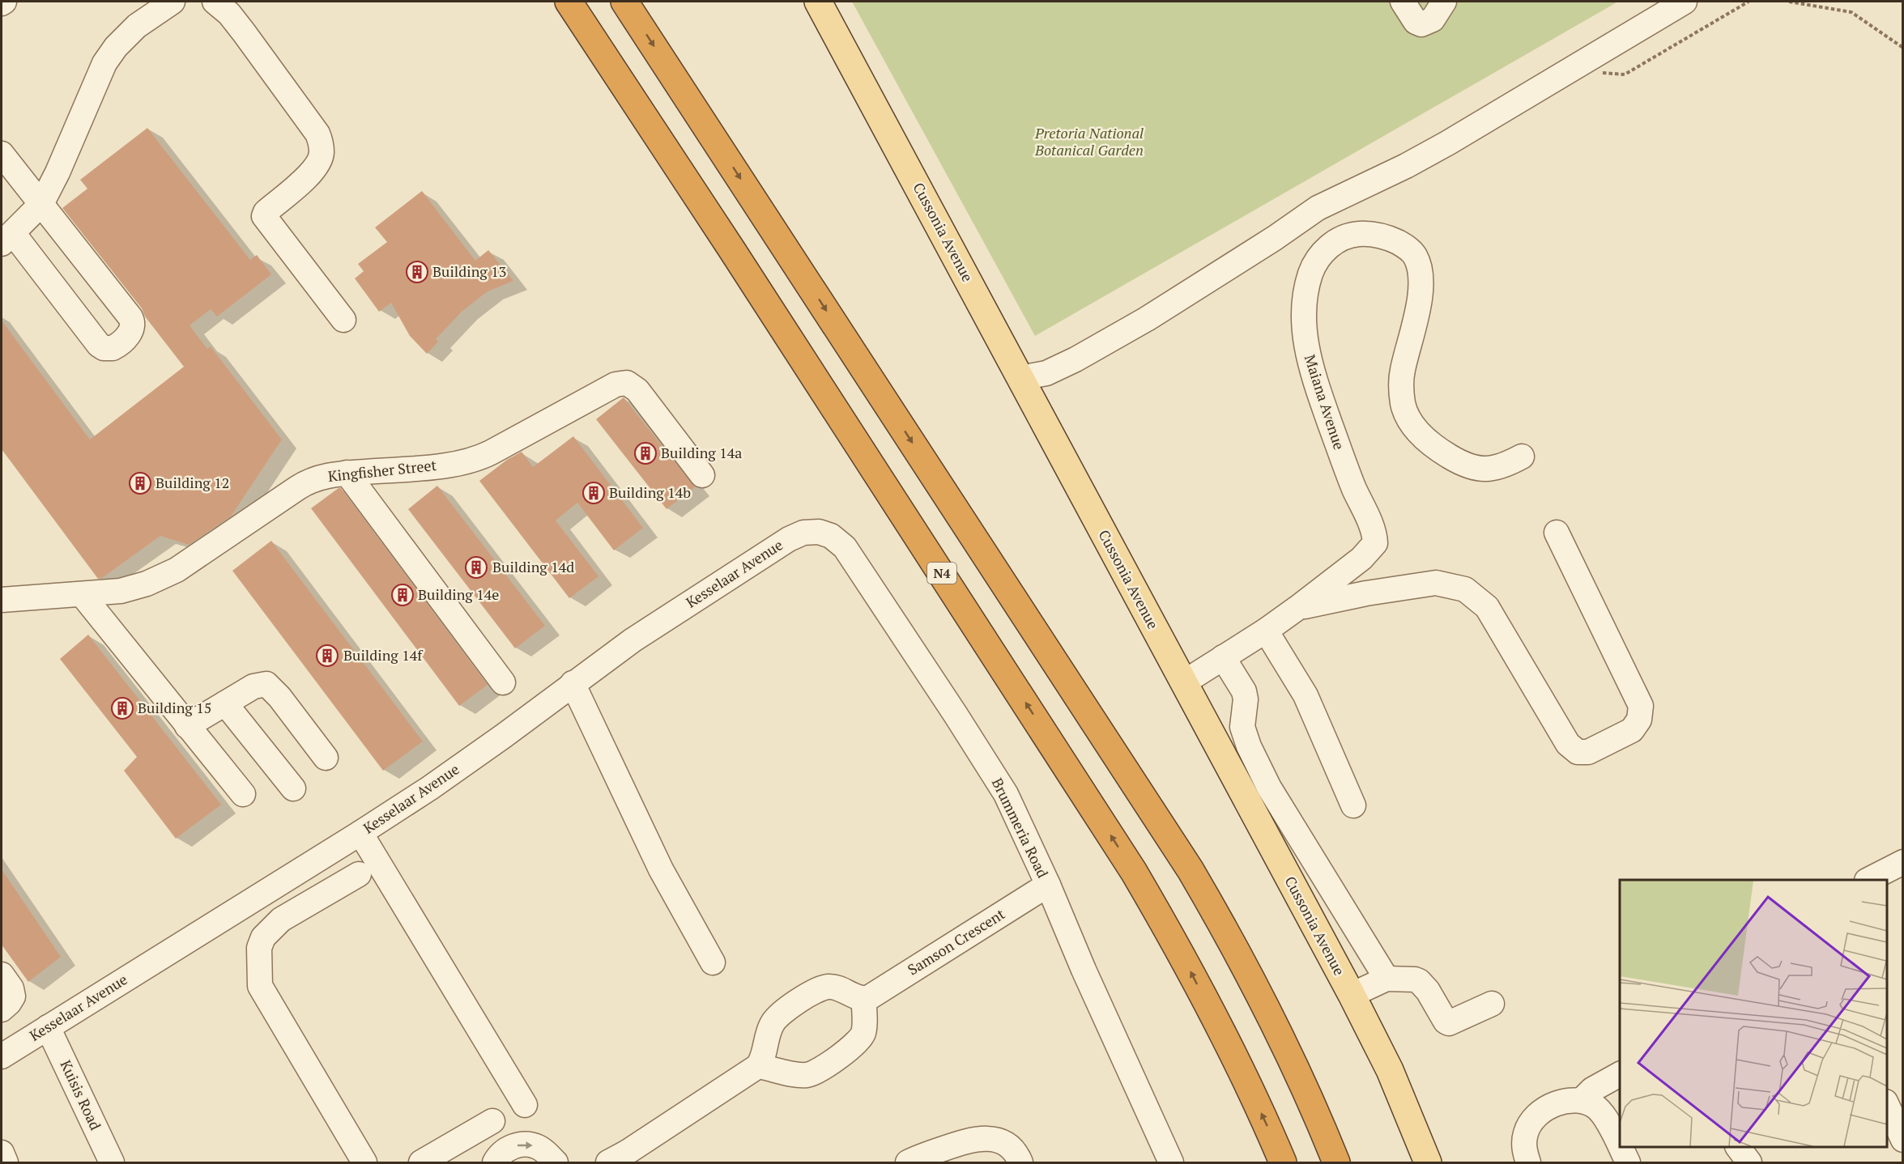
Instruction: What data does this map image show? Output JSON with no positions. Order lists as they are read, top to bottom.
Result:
{
  "streets": {
    "highway": ["N4"],
    "main road": ["Cussonia Avenue"],
    "street": [
      "Maiana Avenue",
      "Kingfisher Street",
      "Kesselaar Avenue",
      "Brummeria Road",
      "Samson Crescent",
      "Kuisis Road"
    ]
  },
  "crossings": [
    ["Cussonia Avenue", "Maiana Avenue"],
    ["Kesselaar Avenue", "Brummeria Road"],
    ["Kesselaar Avenue", "Kuisis Road"],
    ["Brummeria Road", "Samson Crescent"]
  ],
  "parks": ["Pretoria National Botanical Garden"],
  "places": {
    "building": [
      "Building 13",
      "Building 14a",
      "Building 12",
      "Building 14b",
      "Building 14d",
      "Building 14e",
      "Building 14f",
      "Building 15"
    ]
  }
}
